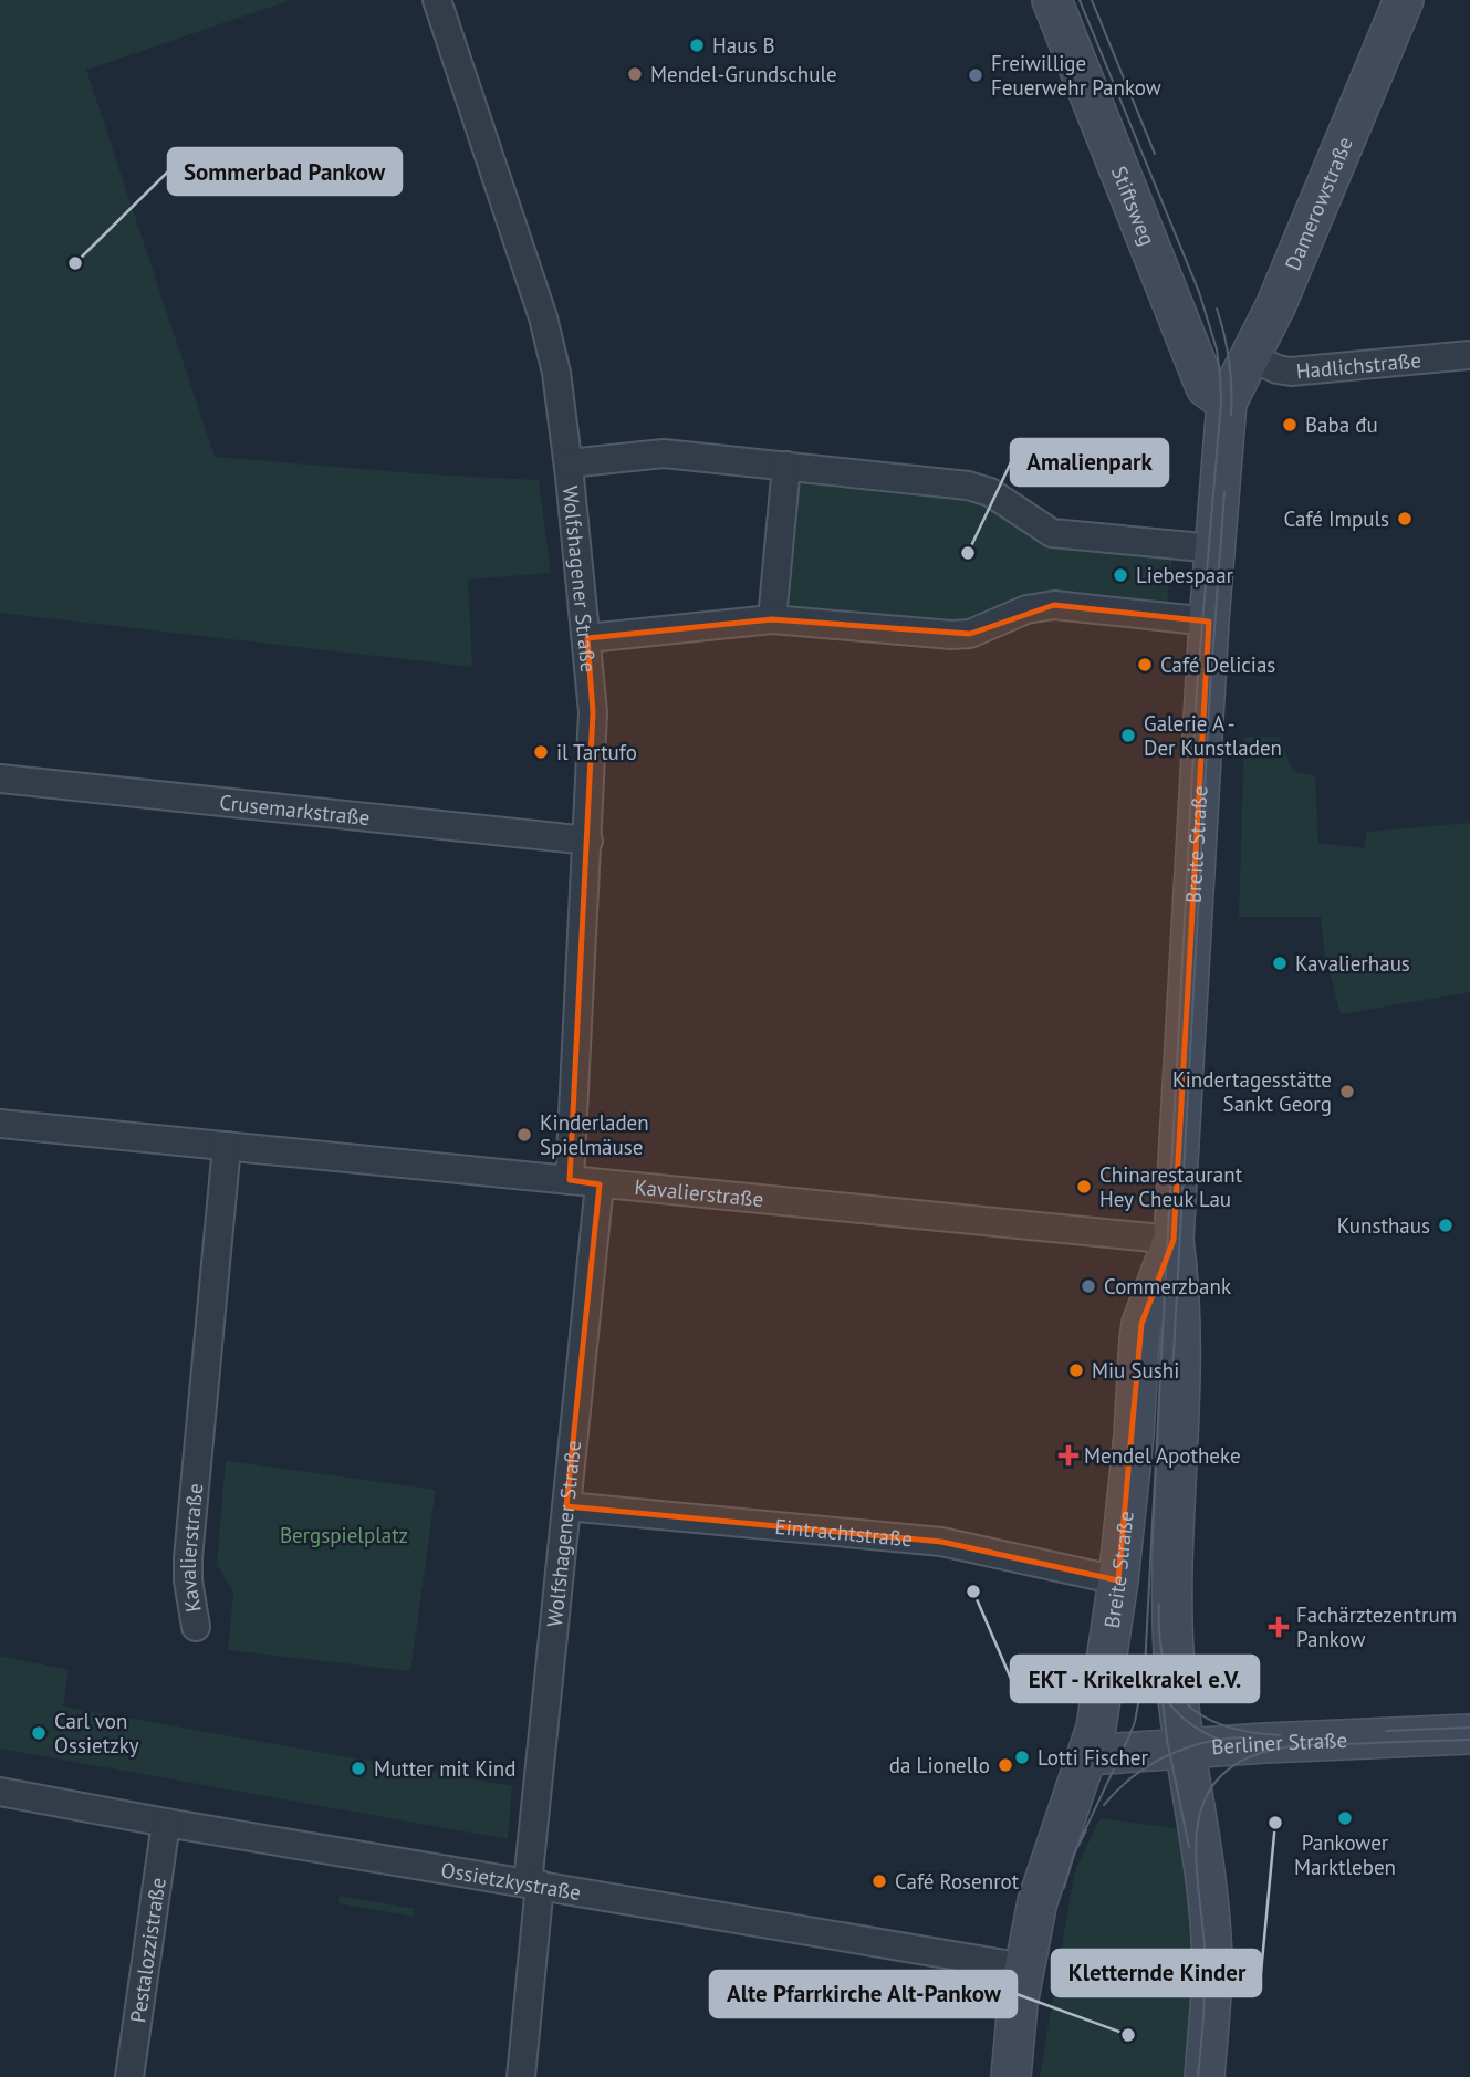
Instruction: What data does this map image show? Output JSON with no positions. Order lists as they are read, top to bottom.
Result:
{
  "streets": {
    "main road": [
      "Damerowstraße",
      "Stiftsweg",
      "Breite Straße",
      "Berliner Straße"
    ],
    "street": [
      "Hadlichstraße",
      "Wolfshagener Straße",
      "Crusemarkstraße",
      "Kavalierstraße",
      "Eintrachtstraße",
      "Ossietzkystraße",
      "Pestalozzistraße"
    ]
  },
  "crossings": [
    ["Damerowstraße", "Stiftsweg"],
    ["Damerowstraße", "Hadlichstraße"],
    ["Damerowstraße", "Breite Straße"],
    ["Stiftsweg", "Breite Straße"],
    ["Wolfshagener Straße", "Crusemarkstraße"],
    ["Wolfshagener Straße", "Kavalierstraße"],
    ["Wolfshagener Straße", "Eintrachtstraße"],
    ["Wolfshagener Straße", "Ossietzkystraße"],
    ["Breite Straße", "Kavalierstraße"],
    ["Breite Straße", "Eintrachtstraße"],
    ["Breite Straße", "Berliner Straße"],
    ["Breite Straße", "Ossietzkystraße"],
    ["Ossietzkystraße", "Pestalozzistraße"]
  ],
  "parks": ["Bergspielplatz"],
  "places": {
    "other": [
      "Haus B",
      "Mendel-Grundschule",
      "Freiwillige Feuerwehr Pankow",
      "Sommerbad Pankow",
      "Baba đu",
      "Café Impuls",
      "Amalienpark",
      "Liebespaar",
      "Café Delicias",
      "Galerie A - Der Kunstladen",
      "il Tartufo",
      "Kavalierhaus",
      "Kindertagesstätte Sankt Georg",
      "Kinderladen Spielmäuse",
      "Chinarestaurant Hey Cheuk Lau",
      "Kunsthaus",
      "Commerzbank",
      "Miu Sushi",
      "EKT - Krikelkrakel e.V.",
      "Carl von Ossietzky",
      "Lotti Fischer",
      "da Lionello",
      "Mutter mit Kind",
      "Pankower Marktleben",
      "Kletternde Kinder",
      "Café Rosenrot",
      "Alte Pfarrkirche Alt-Pankow"
    ],
    "health": ["Mendel Apotheke", "Fachärztezentrum Pankow"]
  }
}
